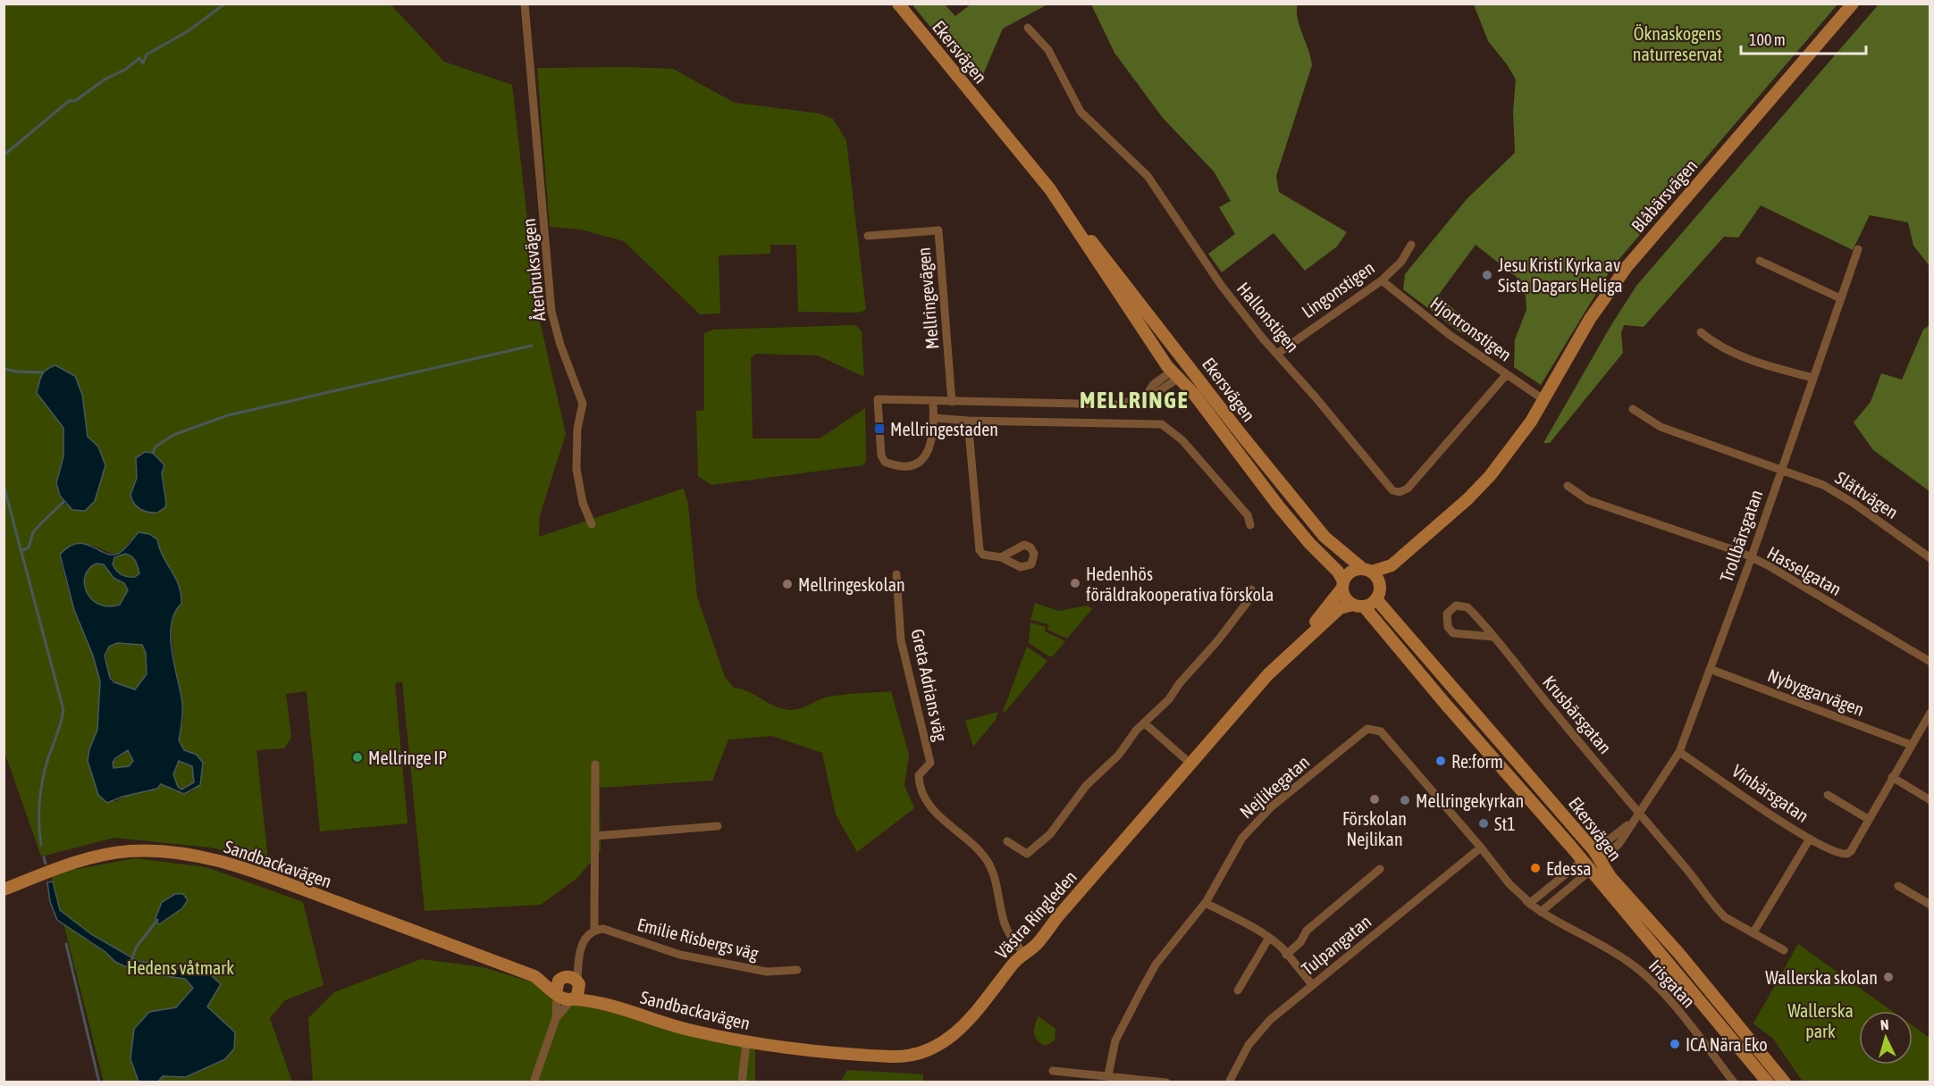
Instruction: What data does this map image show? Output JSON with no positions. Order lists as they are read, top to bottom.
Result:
{
  "streets": {
    "main road": [
      "Ekersvägen",
      "Blåbärsvägen",
      "Sandbackavägen",
      "Västra Ringleden"
    ],
    "street": [
      "Återbruksvägen",
      "Lingonstigen",
      "Mellringevägen",
      "Hallonstigen",
      "Hjortronstigen",
      "Slättvägen",
      "Trollbärsgatan",
      "Hasselgatan",
      "Greta Adrians väg",
      "Nybyggarvägen",
      "Krusbärsgatan",
      "Nejlikegatan",
      "Vinbärsgatan",
      "Emilie Risbergs väg",
      "Tulpangatan",
      "Irisgatan"
    ]
  },
  "crossings": [
    ["Ekersvägen", "Blåbärsvägen"],
    ["Ekersvägen", "Trollbärsgatan"],
    ["Ekersvägen", "Västra Ringleden"],
    ["Blåbärsvägen", "Hjortronstigen"],
    ["Blåbärsvägen", "Västra Ringleden"],
    ["Lingonstigen", "Hallonstigen"],
    ["Lingonstigen", "Hjortronstigen"],
    ["Hallonstigen", "Hjortronstigen"],
    ["Slättvägen", "Trollbärsgatan"],
    ["Trollbärsgatan", "Hasselgatan"],
    ["Trollbärsgatan", "Nybyggarvägen"],
    ["Trollbärsgatan", "Krusbärsgatan"],
    ["Trollbärsgatan", "Vinbärsgatan"],
    ["Greta Adrians väg", "Västra Ringleden"],
    ["Nejlikegatan", "Tulpangatan"],
    ["Nejlikegatan", "Irisgatan"],
    ["Sandbackavägen", "Västra Ringleden"]
  ],
  "districts": ["MELLRINGE"],
  "parks": ["Öknaskogens naturreservat", "Hedens våtmark", "Wallerska park"],
  "places": {
    "other": [
      "Jesu Kristi Kyrka av Sista Dagars Heliga",
      "Hedenhös föräldrakooperativa förskola",
      "Mellringeskolan",
      "Mellringe IP",
      "Re:form",
      "Förskolan Nejlikan",
      "Mellringekyrkan",
      "St1",
      "Edessa",
      "Wallerska skolan",
      "ICA Nära Eko"
    ],
    "transit": ["Mellringestaden"]
  },
  "scale_bar": "100 m",
  "north": "top"
}
